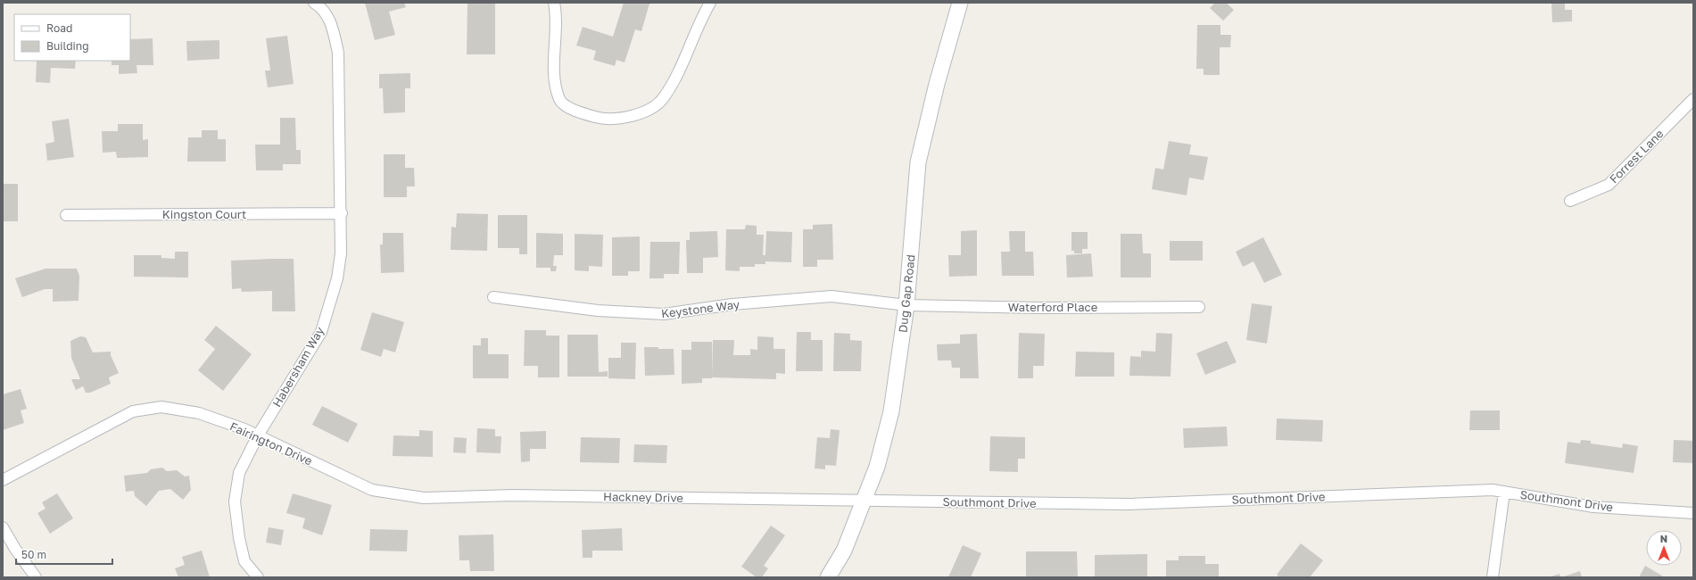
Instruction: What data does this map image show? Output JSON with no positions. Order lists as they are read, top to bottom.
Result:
{
  "streets": {
    "street": [
      "Forrest Lane",
      "Kingston Court",
      "Dug Gap Road",
      "Waterford Place",
      "Keystone Way",
      "Habersham Way",
      "Fairington Drive",
      "Hackney Drive",
      "Southmont Drive"
    ]
  },
  "crossings": [
    ["Kingston Court", "Habersham Way"],
    ["Dug Gap Road", "Waterford Place"],
    ["Dug Gap Road", "Keystone Way"],
    ["Dug Gap Road", "Hackney Drive"],
    ["Dug Gap Road", "Southmont Drive"],
    ["Waterford Place", "Keystone Way"],
    ["Habersham Way", "Fairington Drive"],
    ["Fairington Drive", "Hackney Drive"],
    ["Hackney Drive", "Southmont Drive"]
  ],
  "legend": ["Road", "Building"],
  "scale_bar": "50 m",
  "north": "top"
}
